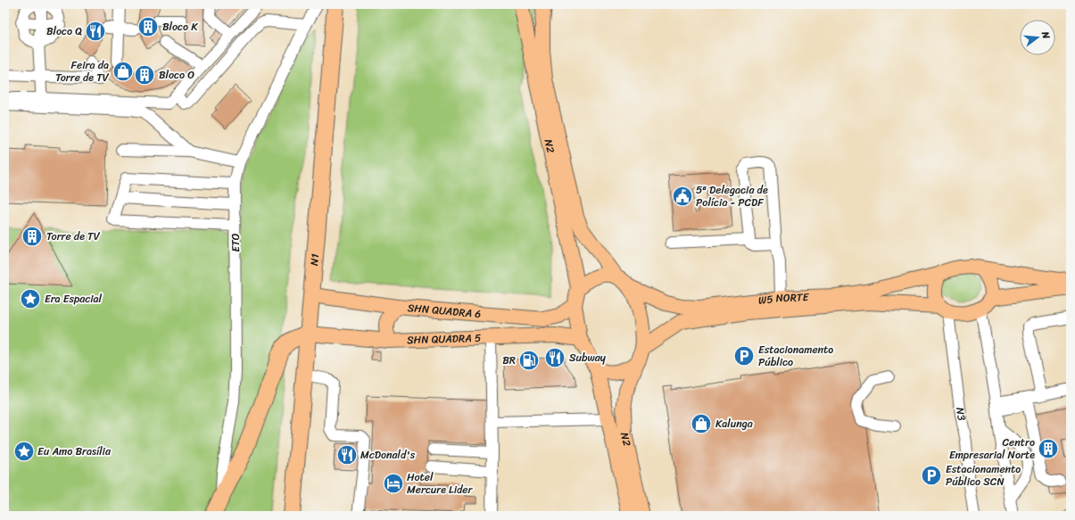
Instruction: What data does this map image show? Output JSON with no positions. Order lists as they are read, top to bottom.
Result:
{
  "streets": {
    "highway": ["N1"],
    "main road": [
      "N2",
      "W5 NORTE",
      "SHN QUADRA 6",
      "SHN QUADRA 5"
    ],
    "street": ["ETO", "N3"]
  },
  "crossings": [
    ["N2", "W5 NORTE"],
    ["N2", "SHN QUADRA 6"],
    ["N2", "SHN QUADRA 5"],
    ["N1", "SHN QUADRA 6"],
    ["N1", "SHN QUADRA 5"],
    ["W5 NORTE", "SHN QUADRA 6"],
    ["W5 NORTE", "SHN QUADRA 5"],
    ["W5 NORTE", "N3"],
    ["SHN QUADRA 6", "SHN QUADRA 5"]
  ],
  "places": {
    "building": [
      "Bloco K",
      "Bloco O",
      "Torre de TV",
      "Centro Empresarial Norte"
    ],
    "restaurant": ["Bloco Q", "Subway", "McDonald's"],
    "shop": ["Feira da Torre de TV", "Kalunga"],
    "public building": ["5ª Delegacia de Polícia - PCDF"],
    "place": ["Era Espacial", "Eu Amo Brasília"],
    "parking": ["Estacionamento Público", "Estacionamento Público SCN"],
    "fuel station": ["BR"],
    "hotel": ["Hotel Mercure Lider"]
  },
  "north": "right"
}
